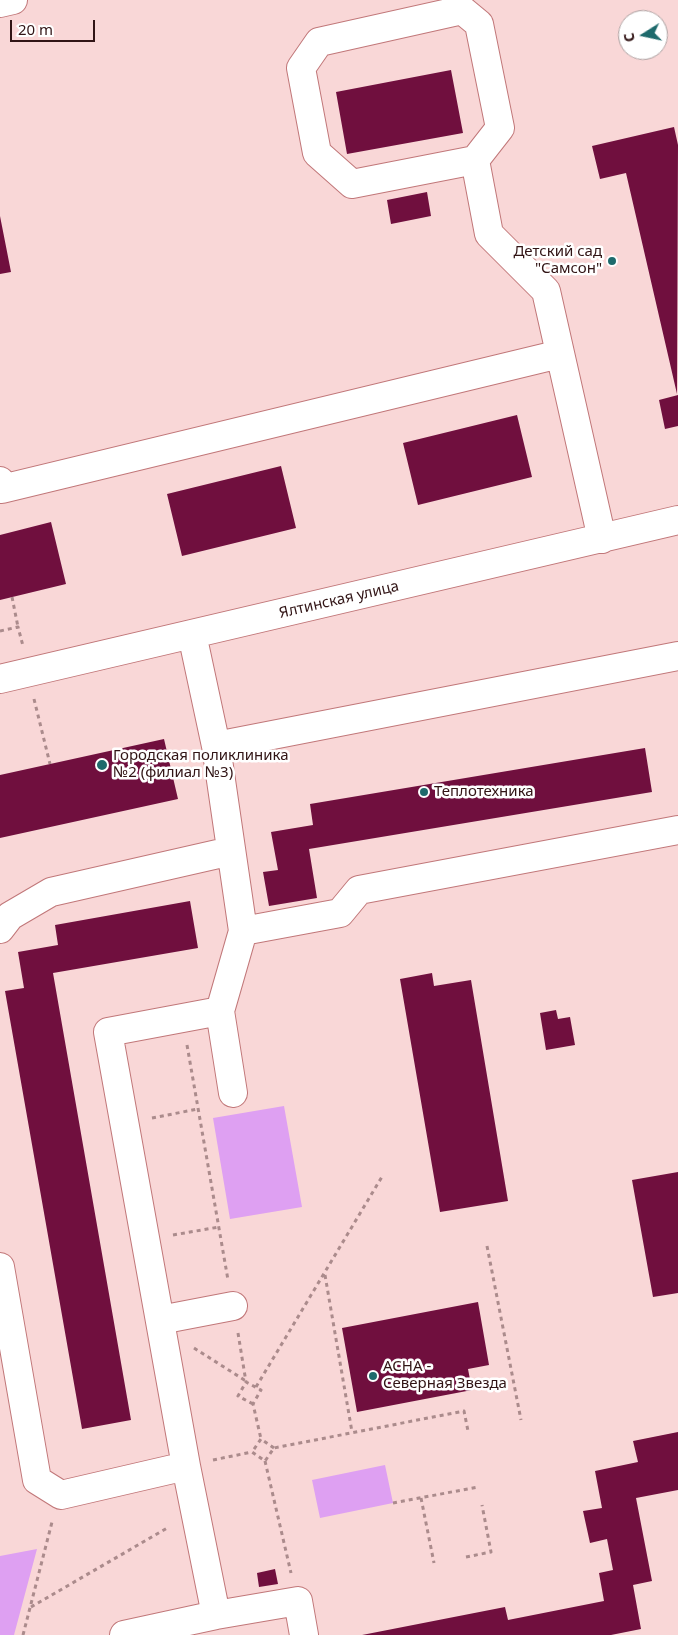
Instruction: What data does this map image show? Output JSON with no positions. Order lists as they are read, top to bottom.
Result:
{
  "streets": {
    "street": ["Ялтинская улица"]
  },
  "places": [
    "Детский сад \"Самсон\"",
    "Городская поликлиника №2 (филиал №3)",
    "Теплотехника",
    "АСНА - Северная Звезда"
  ],
  "scale_bar": "20 m",
  "north": "left"
}
